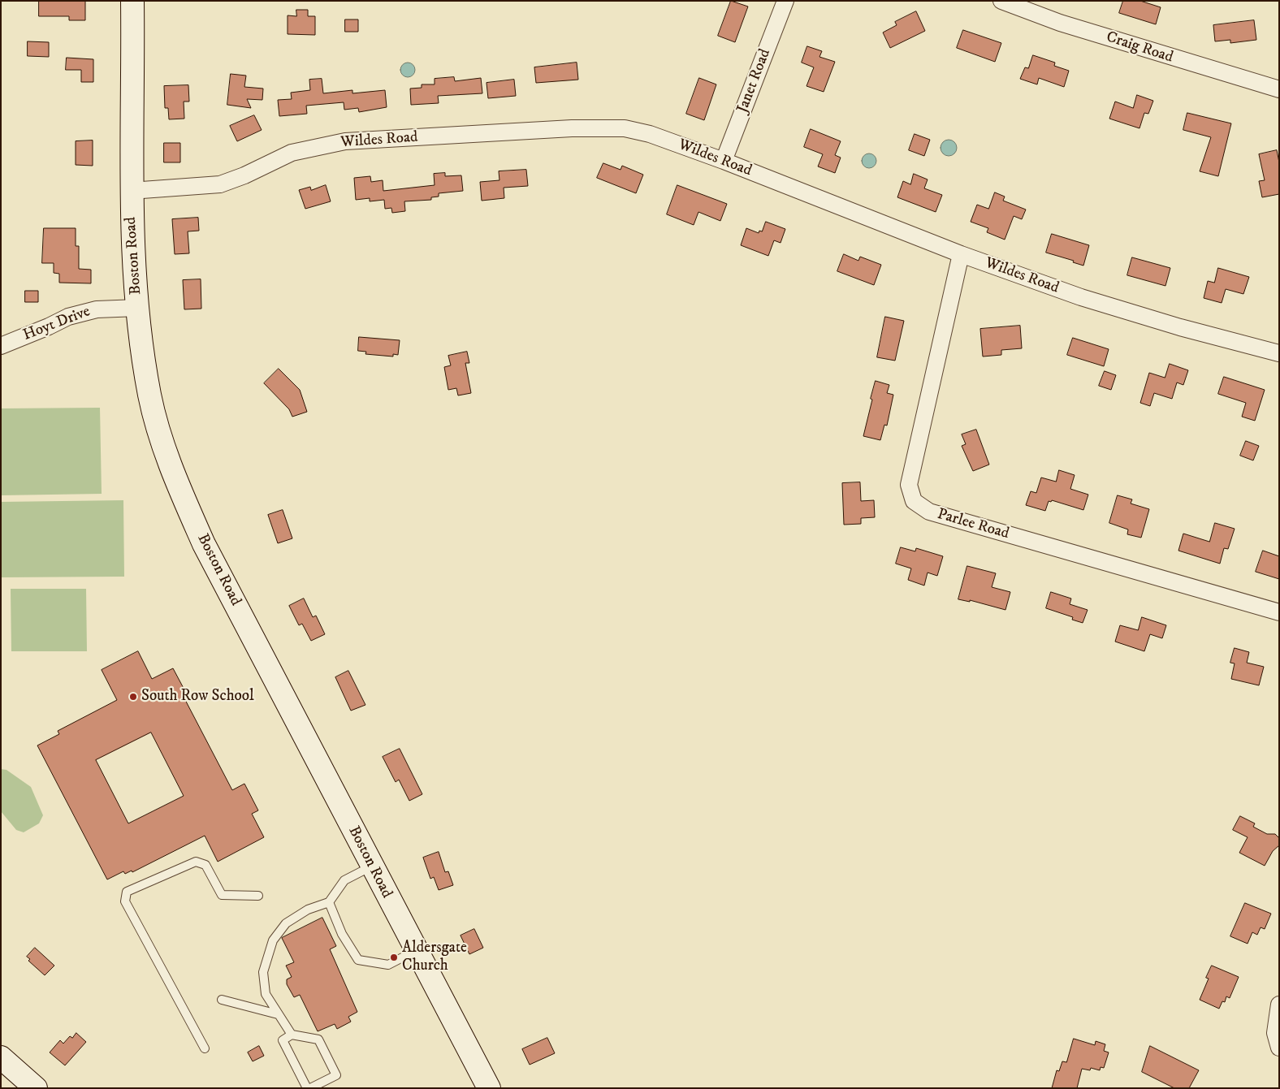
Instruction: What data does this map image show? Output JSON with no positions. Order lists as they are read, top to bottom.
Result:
{
  "streets": {
    "main road": ["Boston Road"],
    "street": [
      "Craig Road",
      "Janet Road",
      "Wildes Road",
      "Hoyt Drive",
      "Parlee Road"
    ]
  },
  "crossings": [
    ["Janet Road", "Wildes Road"],
    ["Wildes Road", "Boston Road"],
    ["Wildes Road", "Parlee Road"],
    ["Boston Road", "Hoyt Drive"]
  ],
  "places": ["South Row School", "Aldersgate Church"]
}
